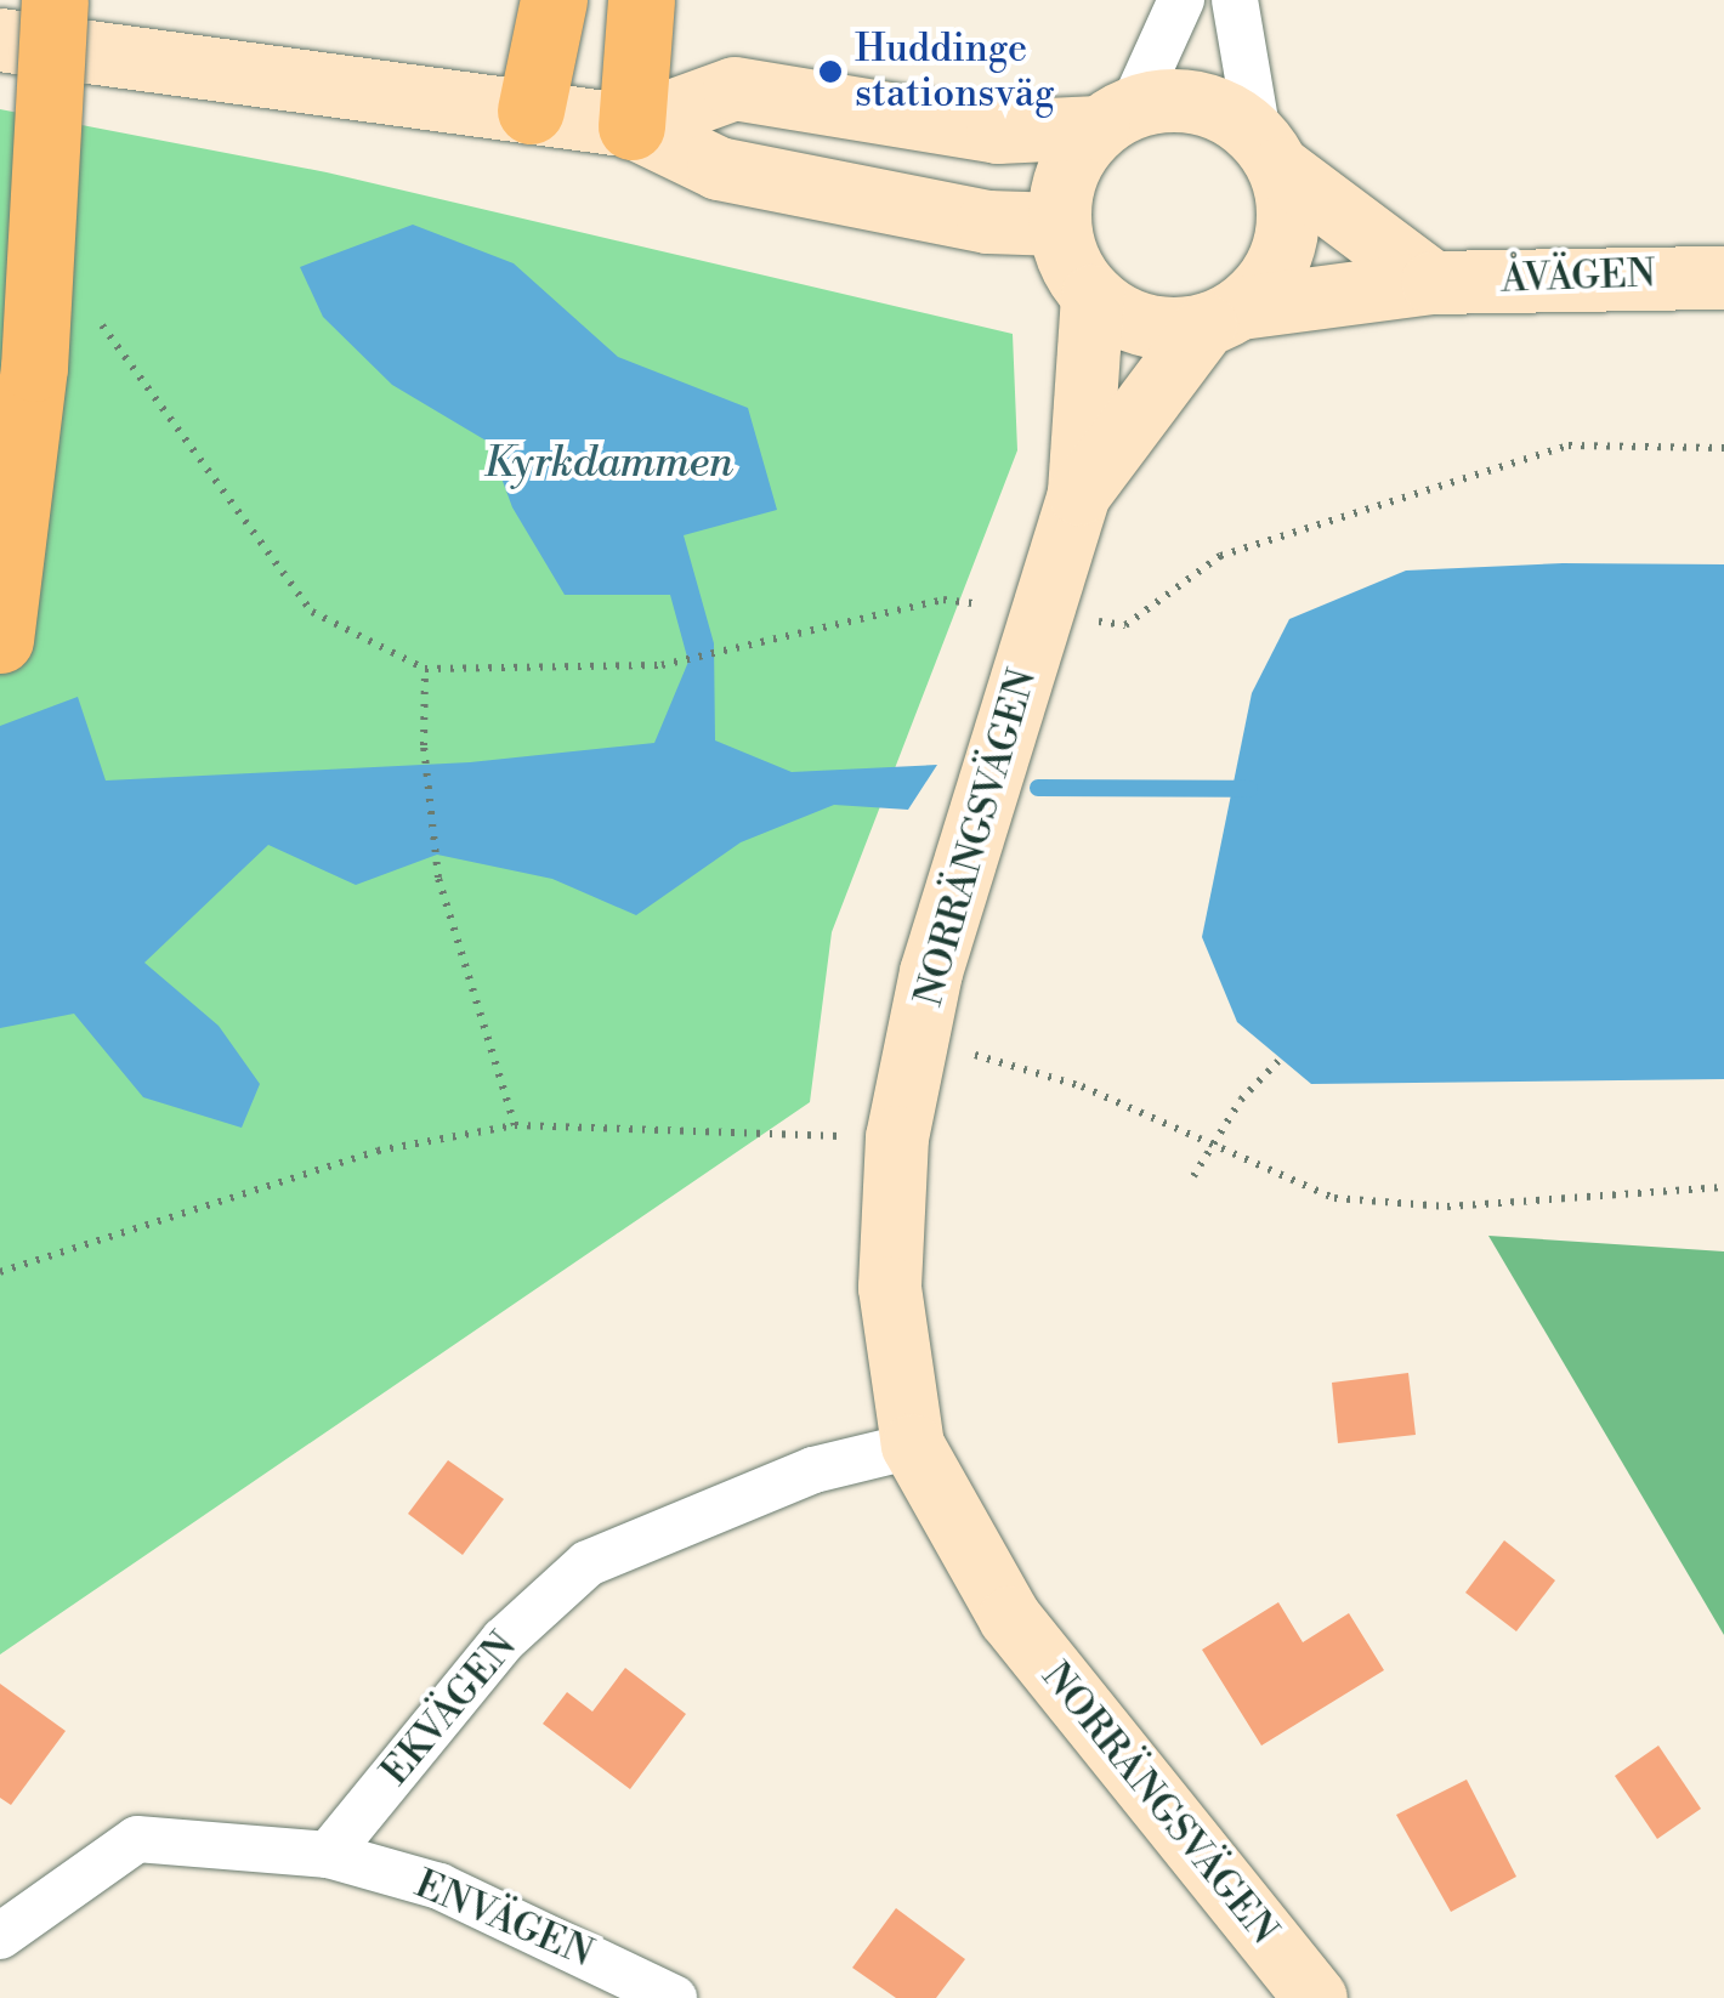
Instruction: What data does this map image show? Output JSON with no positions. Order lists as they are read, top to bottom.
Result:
{
  "streets": {
    "street": [
      "ÅVÄGEN",
      "NORRÄNGSVÄGEN",
      "EKVÄGEN",
      "ENVÄGEN"
    ]
  },
  "crossings": [
    ["ÅVÄGEN", "NORRÄNGSVÄGEN"],
    ["NORRÄNGSVÄGEN", "EKVÄGEN"],
    ["EKVÄGEN", "ENVÄGEN"]
  ],
  "water": ["Kyrkdammen"],
  "places": ["Huddinge stationsväg"]
}
